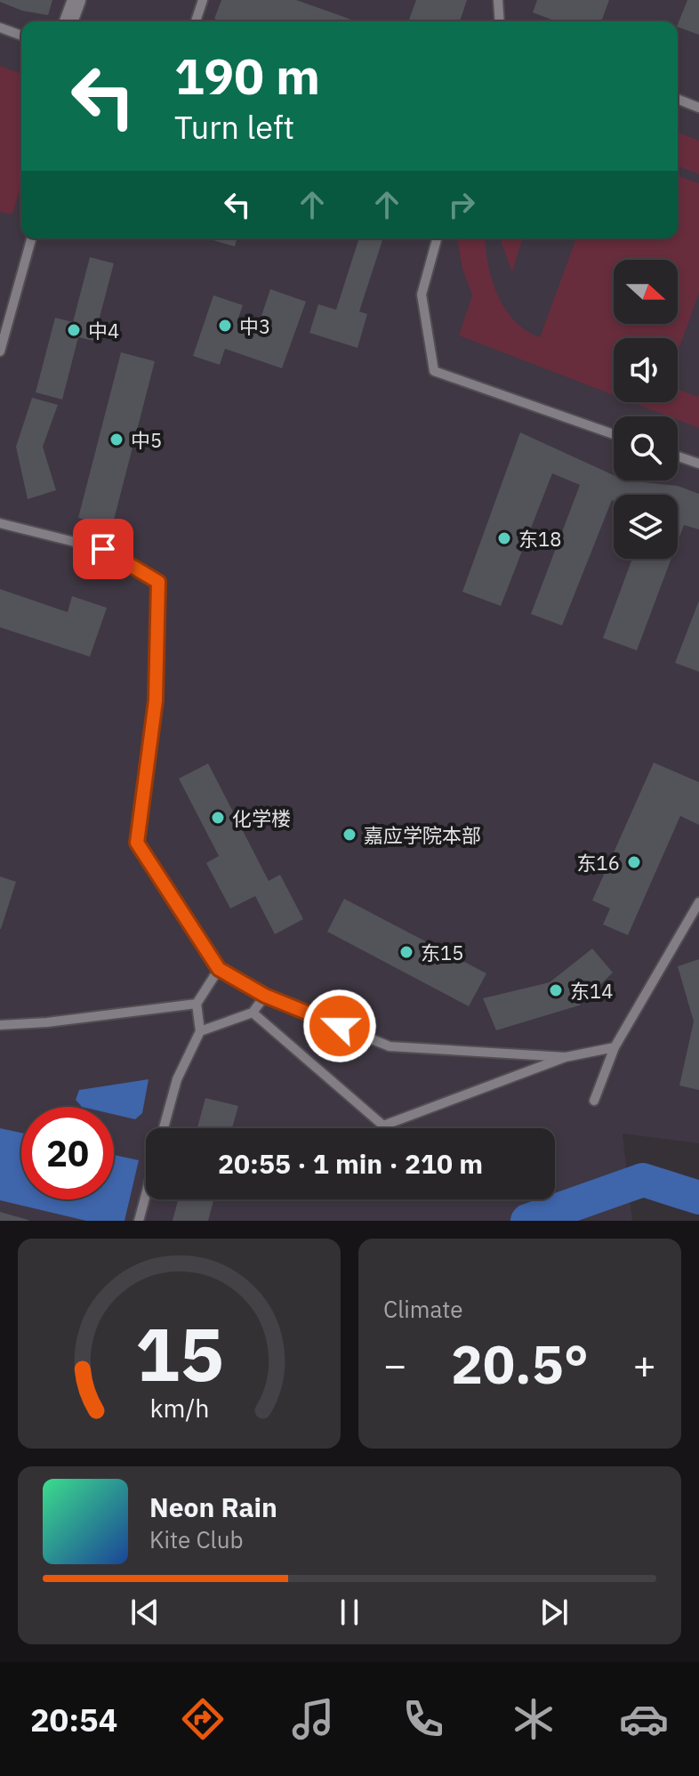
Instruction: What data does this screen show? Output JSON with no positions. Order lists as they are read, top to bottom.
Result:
{
  "places": [
    "中3",
    "中4",
    "中5",
    "东18",
    "化学楼",
    "嘉应学院本部",
    "东16",
    "东15",
    "东14"
  ],
  "north": "right",
  "page": {
    "turn": ["190 m", "Turn left"],
    "limit": "20",
    "trip": "20:55 · 1 min · 210 m",
    "tile": "Climate",
    "heat": ["−", "20.5°", "+"],
    "song": ["Neon Rain", "Kite Club"],
    "tabs": "20:54",
    "gauge": ["15", "km/h"]
  }
}
